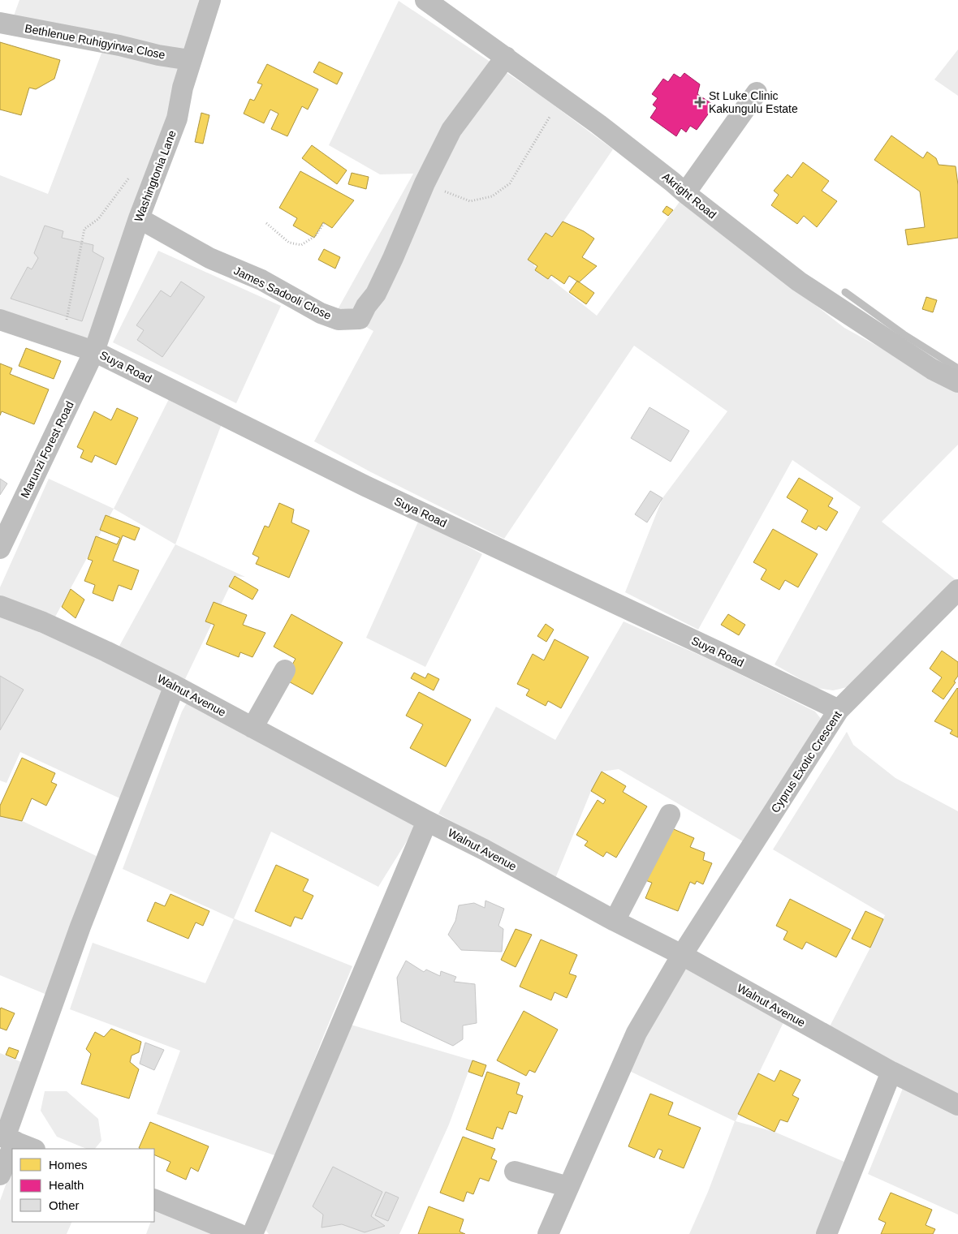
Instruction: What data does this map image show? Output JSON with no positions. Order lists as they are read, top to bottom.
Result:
{
  "streets": {
    "street": [
      "Bethlenue Ruhigyirwa Close",
      "Washingtonia Lane",
      "Akright Road",
      "James Sadooli Close",
      "Suya Road",
      "Marunzi Forest Road",
      "Walnut Avenue",
      "Cyprus Exotic Crescent"
    ]
  },
  "crossings": [
    ["Bethlenue Ruhigyirwa Close", "Washingtonia Lane"],
    ["Washingtonia Lane", "James Sadooli Close"],
    ["Washingtonia Lane", "Suya Road"],
    ["Washingtonia Lane", "Marunzi Forest Road"],
    ["Suya Road", "Marunzi Forest Road"],
    ["Suya Road", "Cyprus Exotic Crescent"],
    ["Walnut Avenue", "Cyprus Exotic Crescent"]
  ],
  "places": {
    "health": ["St Luke Clinic Kakungulu Estate"]
  },
  "legend": ["Homes", "Health", "Other"]
}
